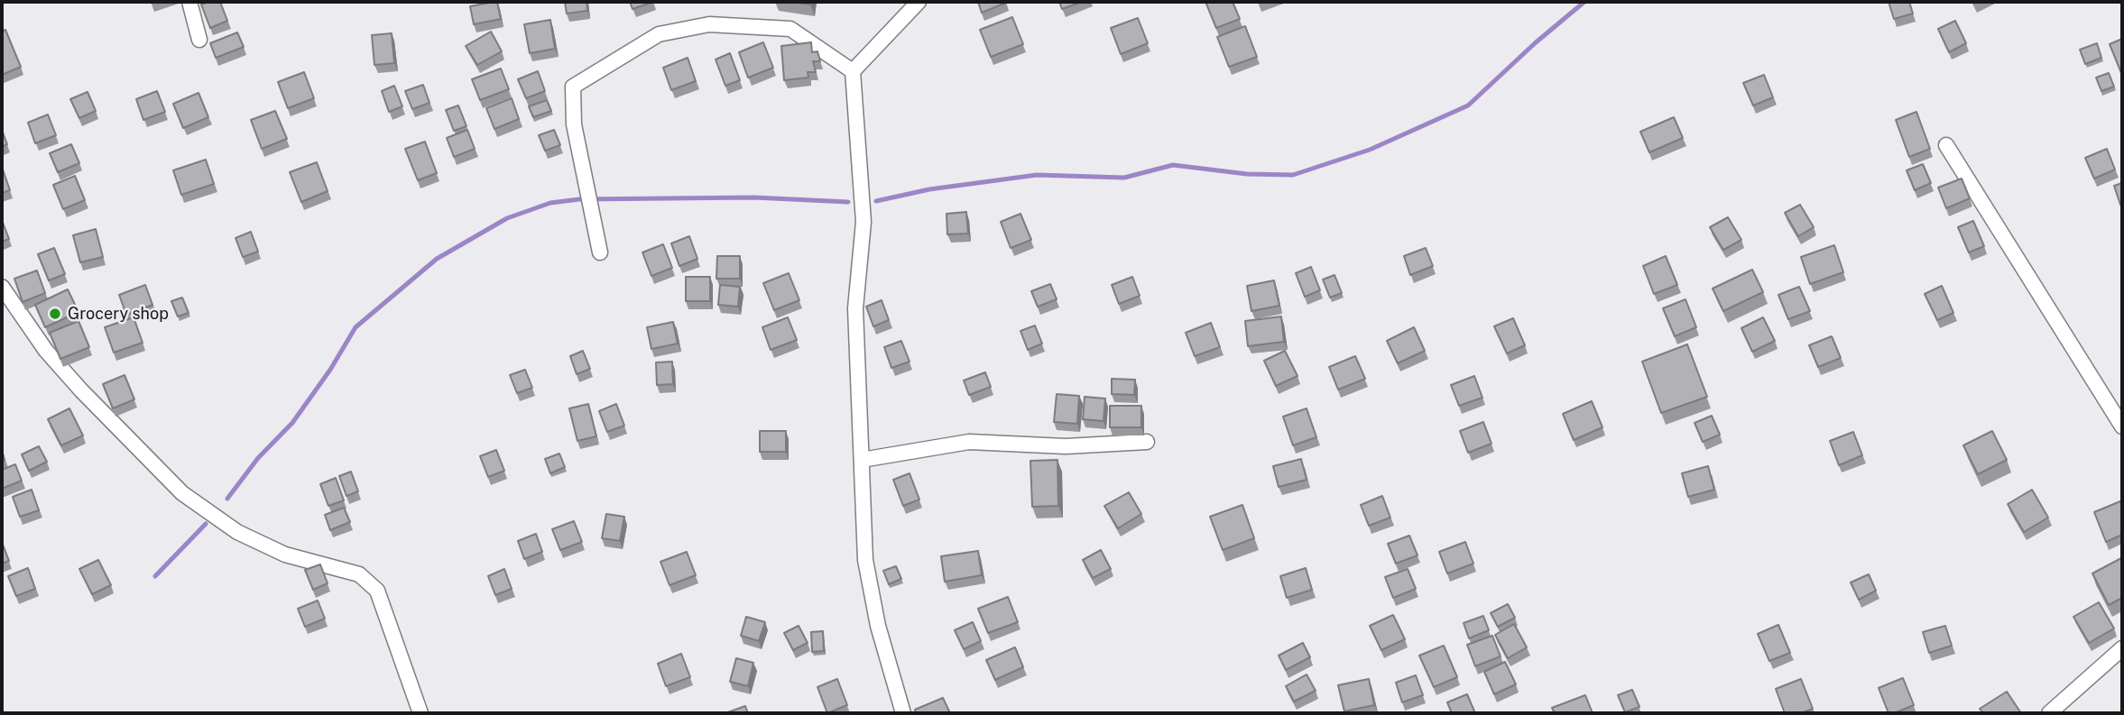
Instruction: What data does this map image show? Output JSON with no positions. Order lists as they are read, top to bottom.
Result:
{
  "places": ["Grocery shop"]
}
